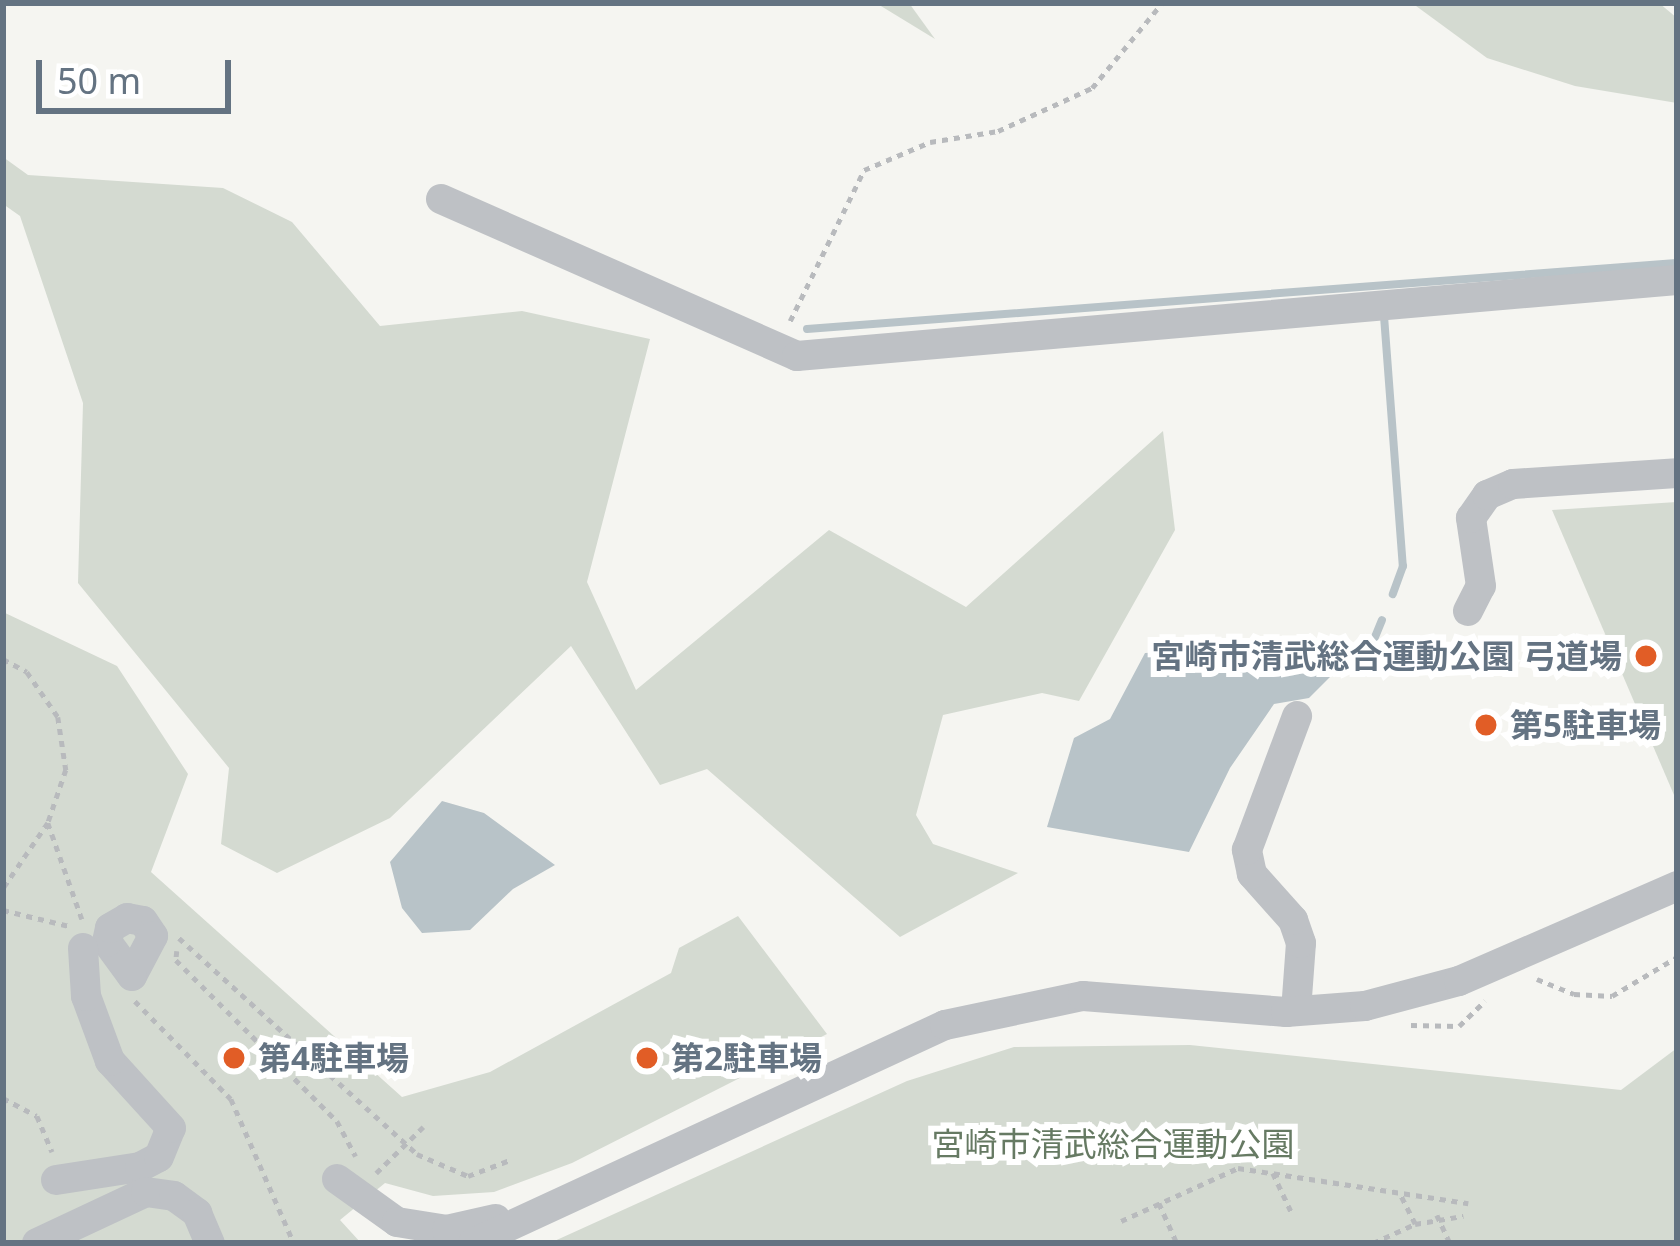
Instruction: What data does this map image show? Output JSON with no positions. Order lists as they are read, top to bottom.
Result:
{
  "parks": ["宮崎市清武総合運動公園"],
  "places": [
    "宮崎市清武総合運動公園 弓道場",
    "第5駐車場",
    "第4駐車場",
    "第2駐車場"
  ],
  "scale_bar": "50 m"
}
